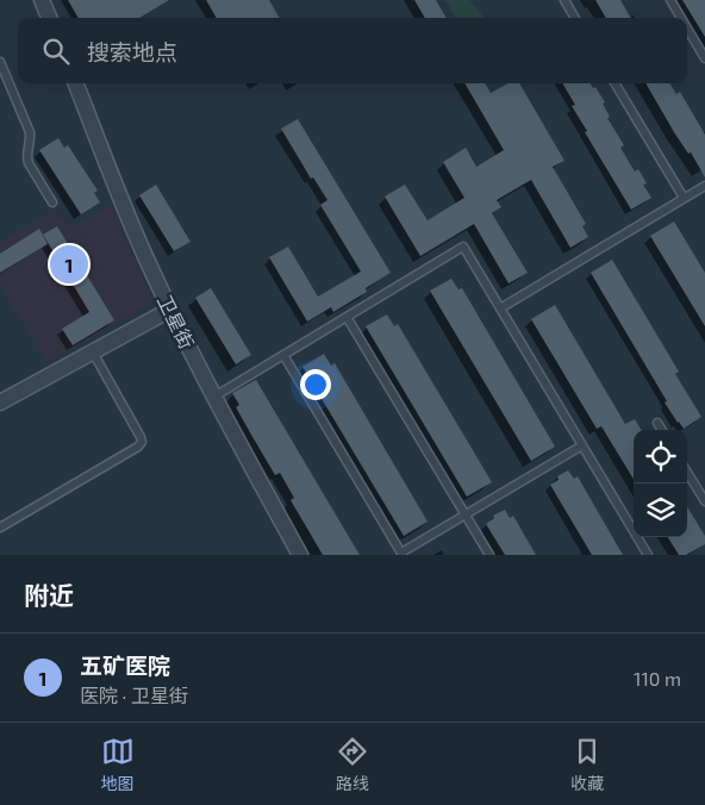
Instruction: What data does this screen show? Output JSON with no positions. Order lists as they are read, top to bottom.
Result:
{
  "streets": {
    "street": ["卫星街"]
  },
  "page": {
    "search": "搜索地点",
    "pins": "1",
    "heading": "附近",
    "list": [
      {
        "mark": "1",
        "name": "五矿医院",
        "note": "医院 · 卫星街",
        "value": "110 m"
      }
    ],
    "nav": ["地图", "路线", "收藏"]
  }
}
